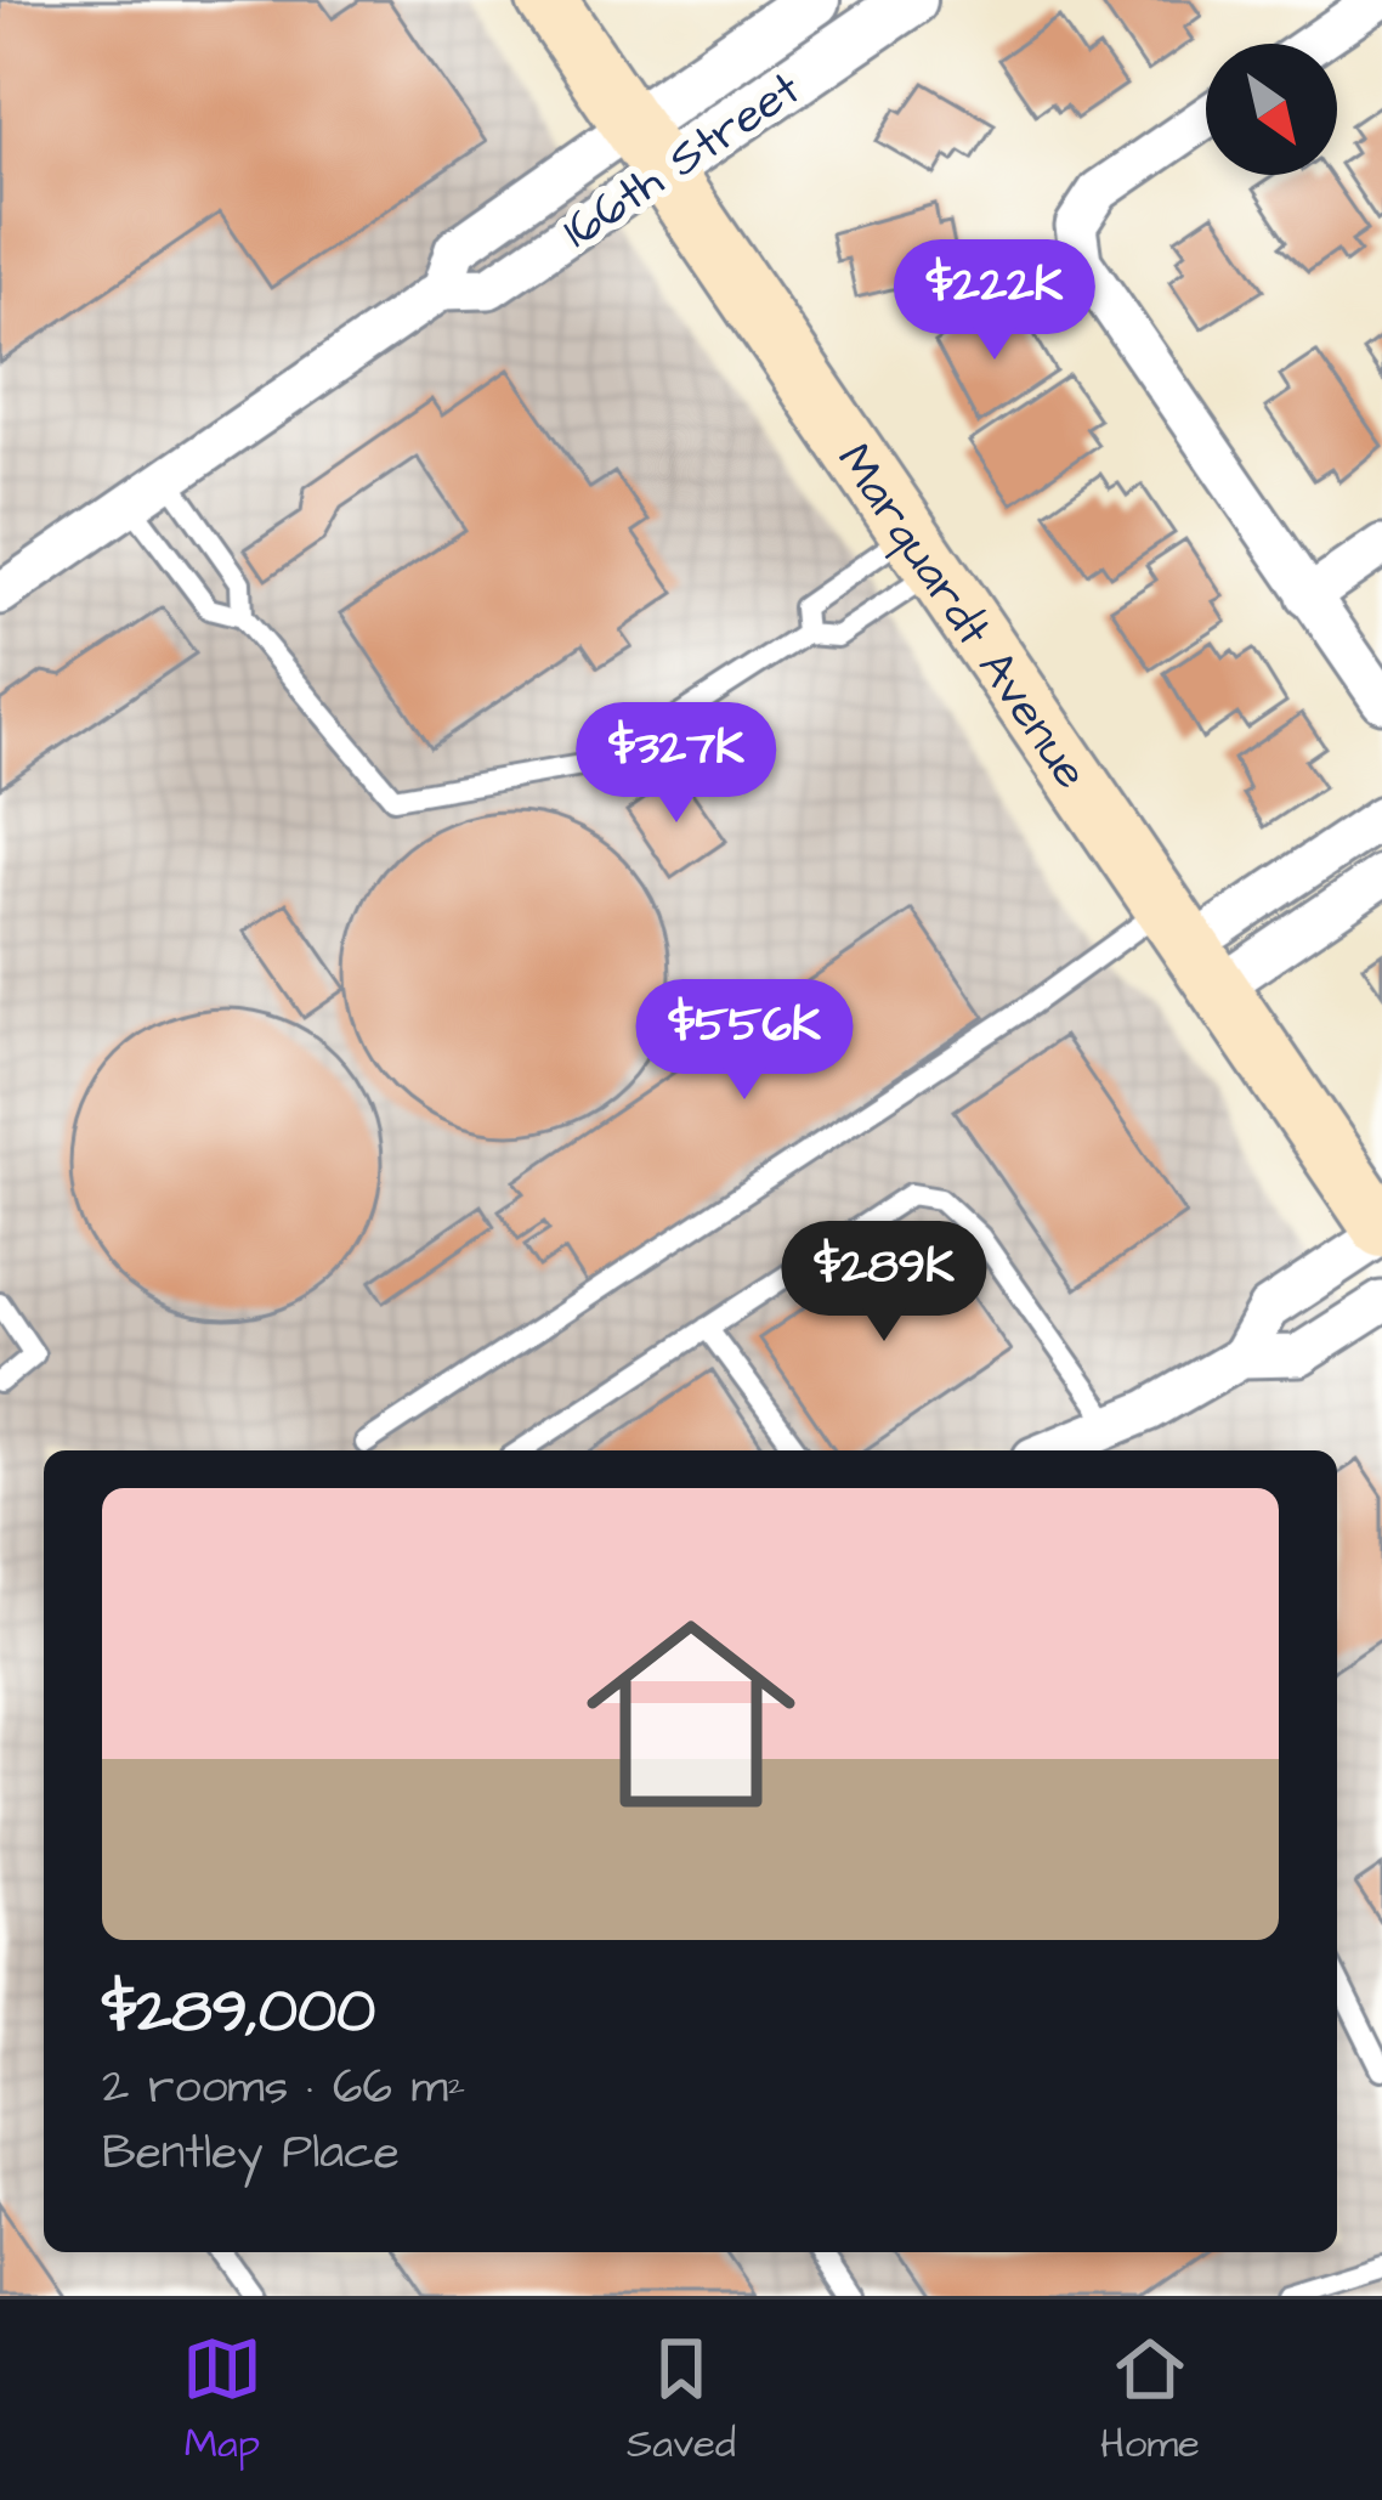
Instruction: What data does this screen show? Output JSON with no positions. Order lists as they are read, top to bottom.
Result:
{
  "streets": {
    "main road": ["Marquardt Avenue"],
    "street": ["166th Street"]
  },
  "crossings": [
    ["166th Street", "Marquardt Avenue"]
  ],
  "north": "bottom right",
  "page": {
    "price": [
      "$222K",
      "$327K",
      "$556K",
      "$289K"
    ],
    "list": [
      {
        "name": "$289,000",
        "note": "2 rooms · 66 m² · Bentley Place"
      }
    ],
    "tabs": ["Map", "Saved", "Home"]
  }
}
